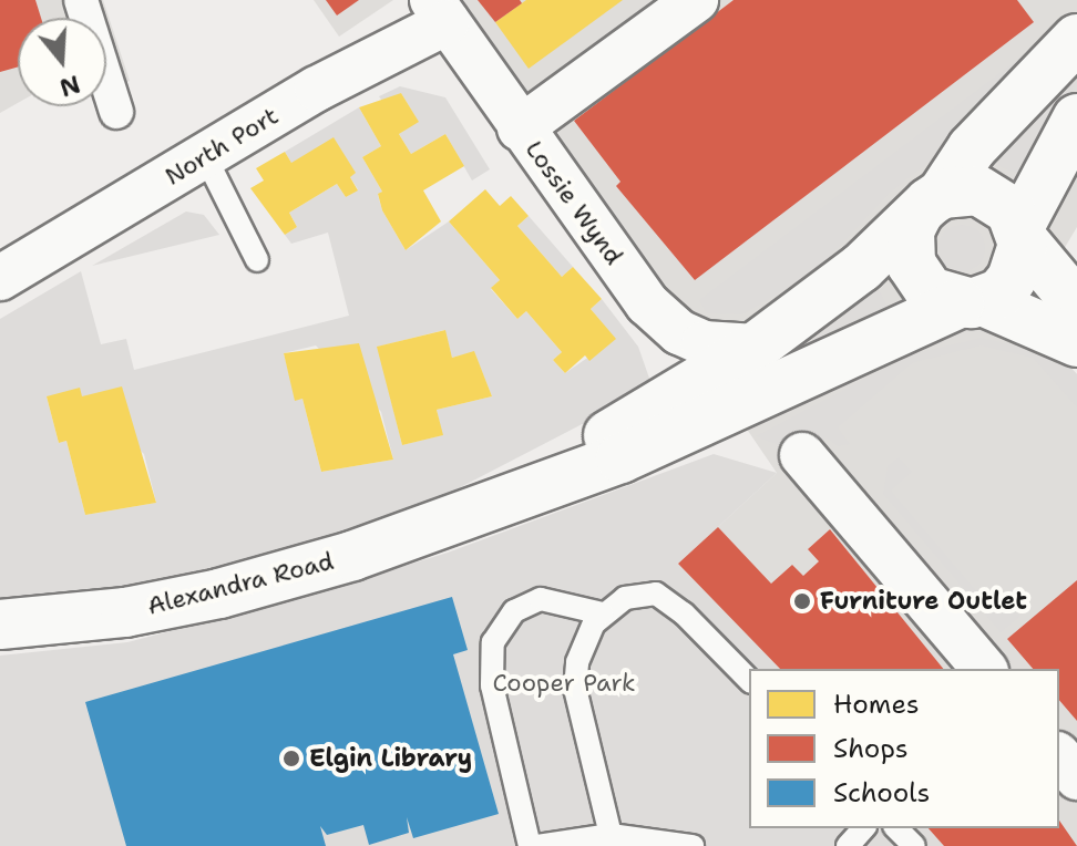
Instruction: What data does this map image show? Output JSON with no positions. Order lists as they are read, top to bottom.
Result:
{
  "streets": {
    "main road": ["Alexandra Road"],
    "street": ["North Port", "Lossie Wynd"]
  },
  "crossings": [
    ["North Port", "Lossie Wynd"]
  ],
  "parks": ["Cooper Park"],
  "places": ["Furniture Outlet", "Elgin Library"],
  "legend": ["Homes", "Shops", "Schools"],
  "north": "bottom"
}
